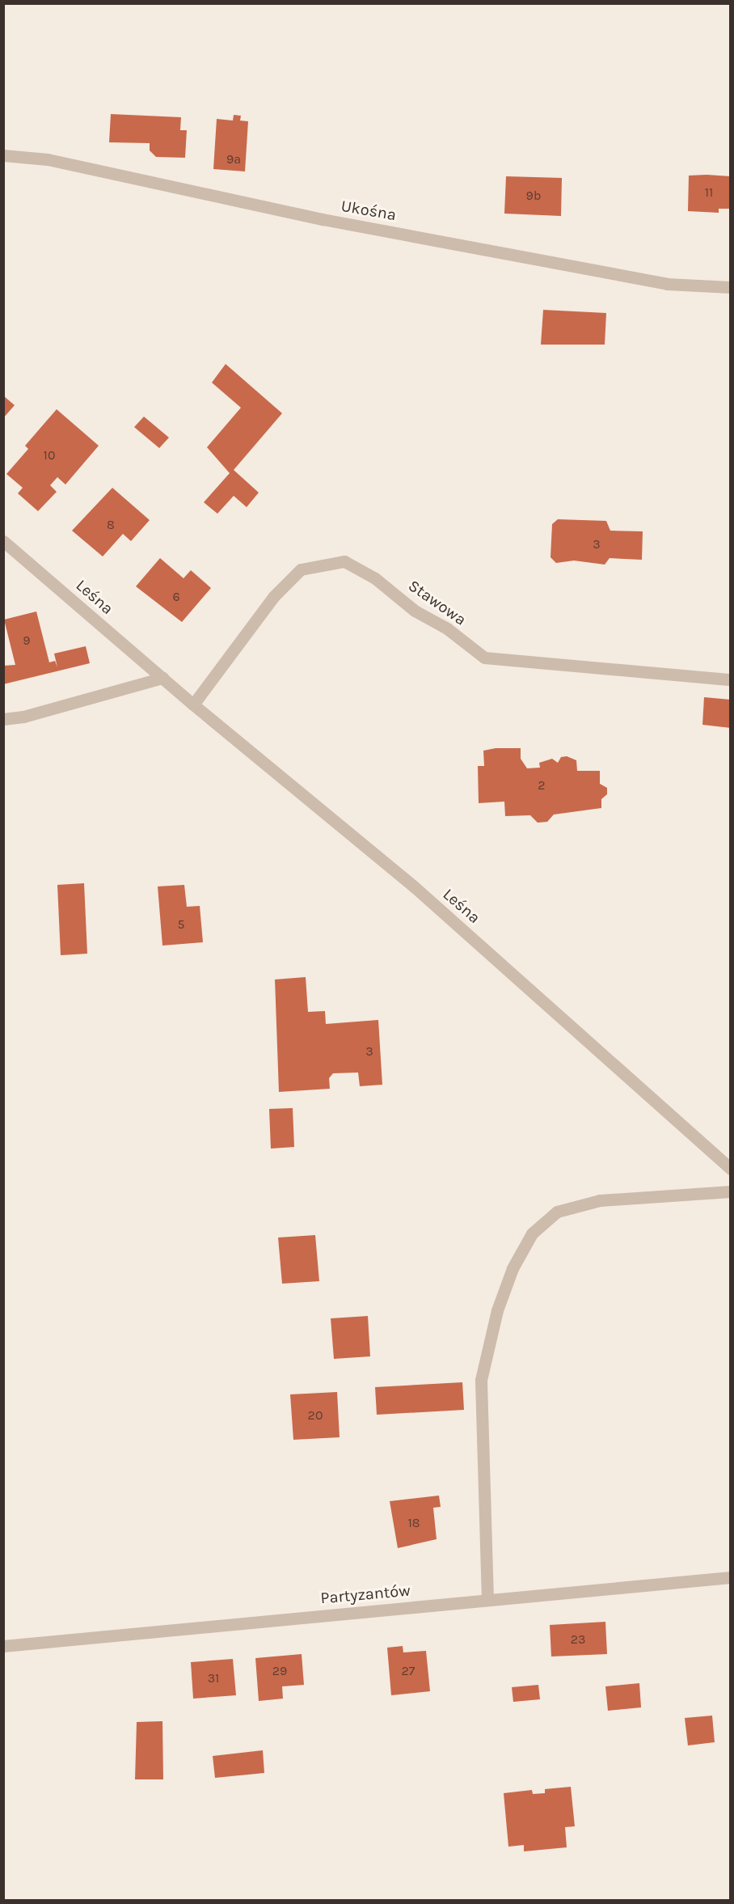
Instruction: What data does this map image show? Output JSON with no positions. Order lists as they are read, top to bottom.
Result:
{
  "streets": {
    "street": [
      "Ukośna",
      "Leśna",
      "Stawowa",
      "Partyzantów"
    ]
  },
  "crossings": [
    ["Leśna", "Stawowa"]
  ],
  "house_numbers": [
    "9a",
    "11",
    "9b",
    "10",
    "8",
    "3",
    "6",
    "9",
    "2",
    "5",
    "3",
    "20",
    "18",
    "23",
    "29",
    "27",
    "31"
  ]
}
